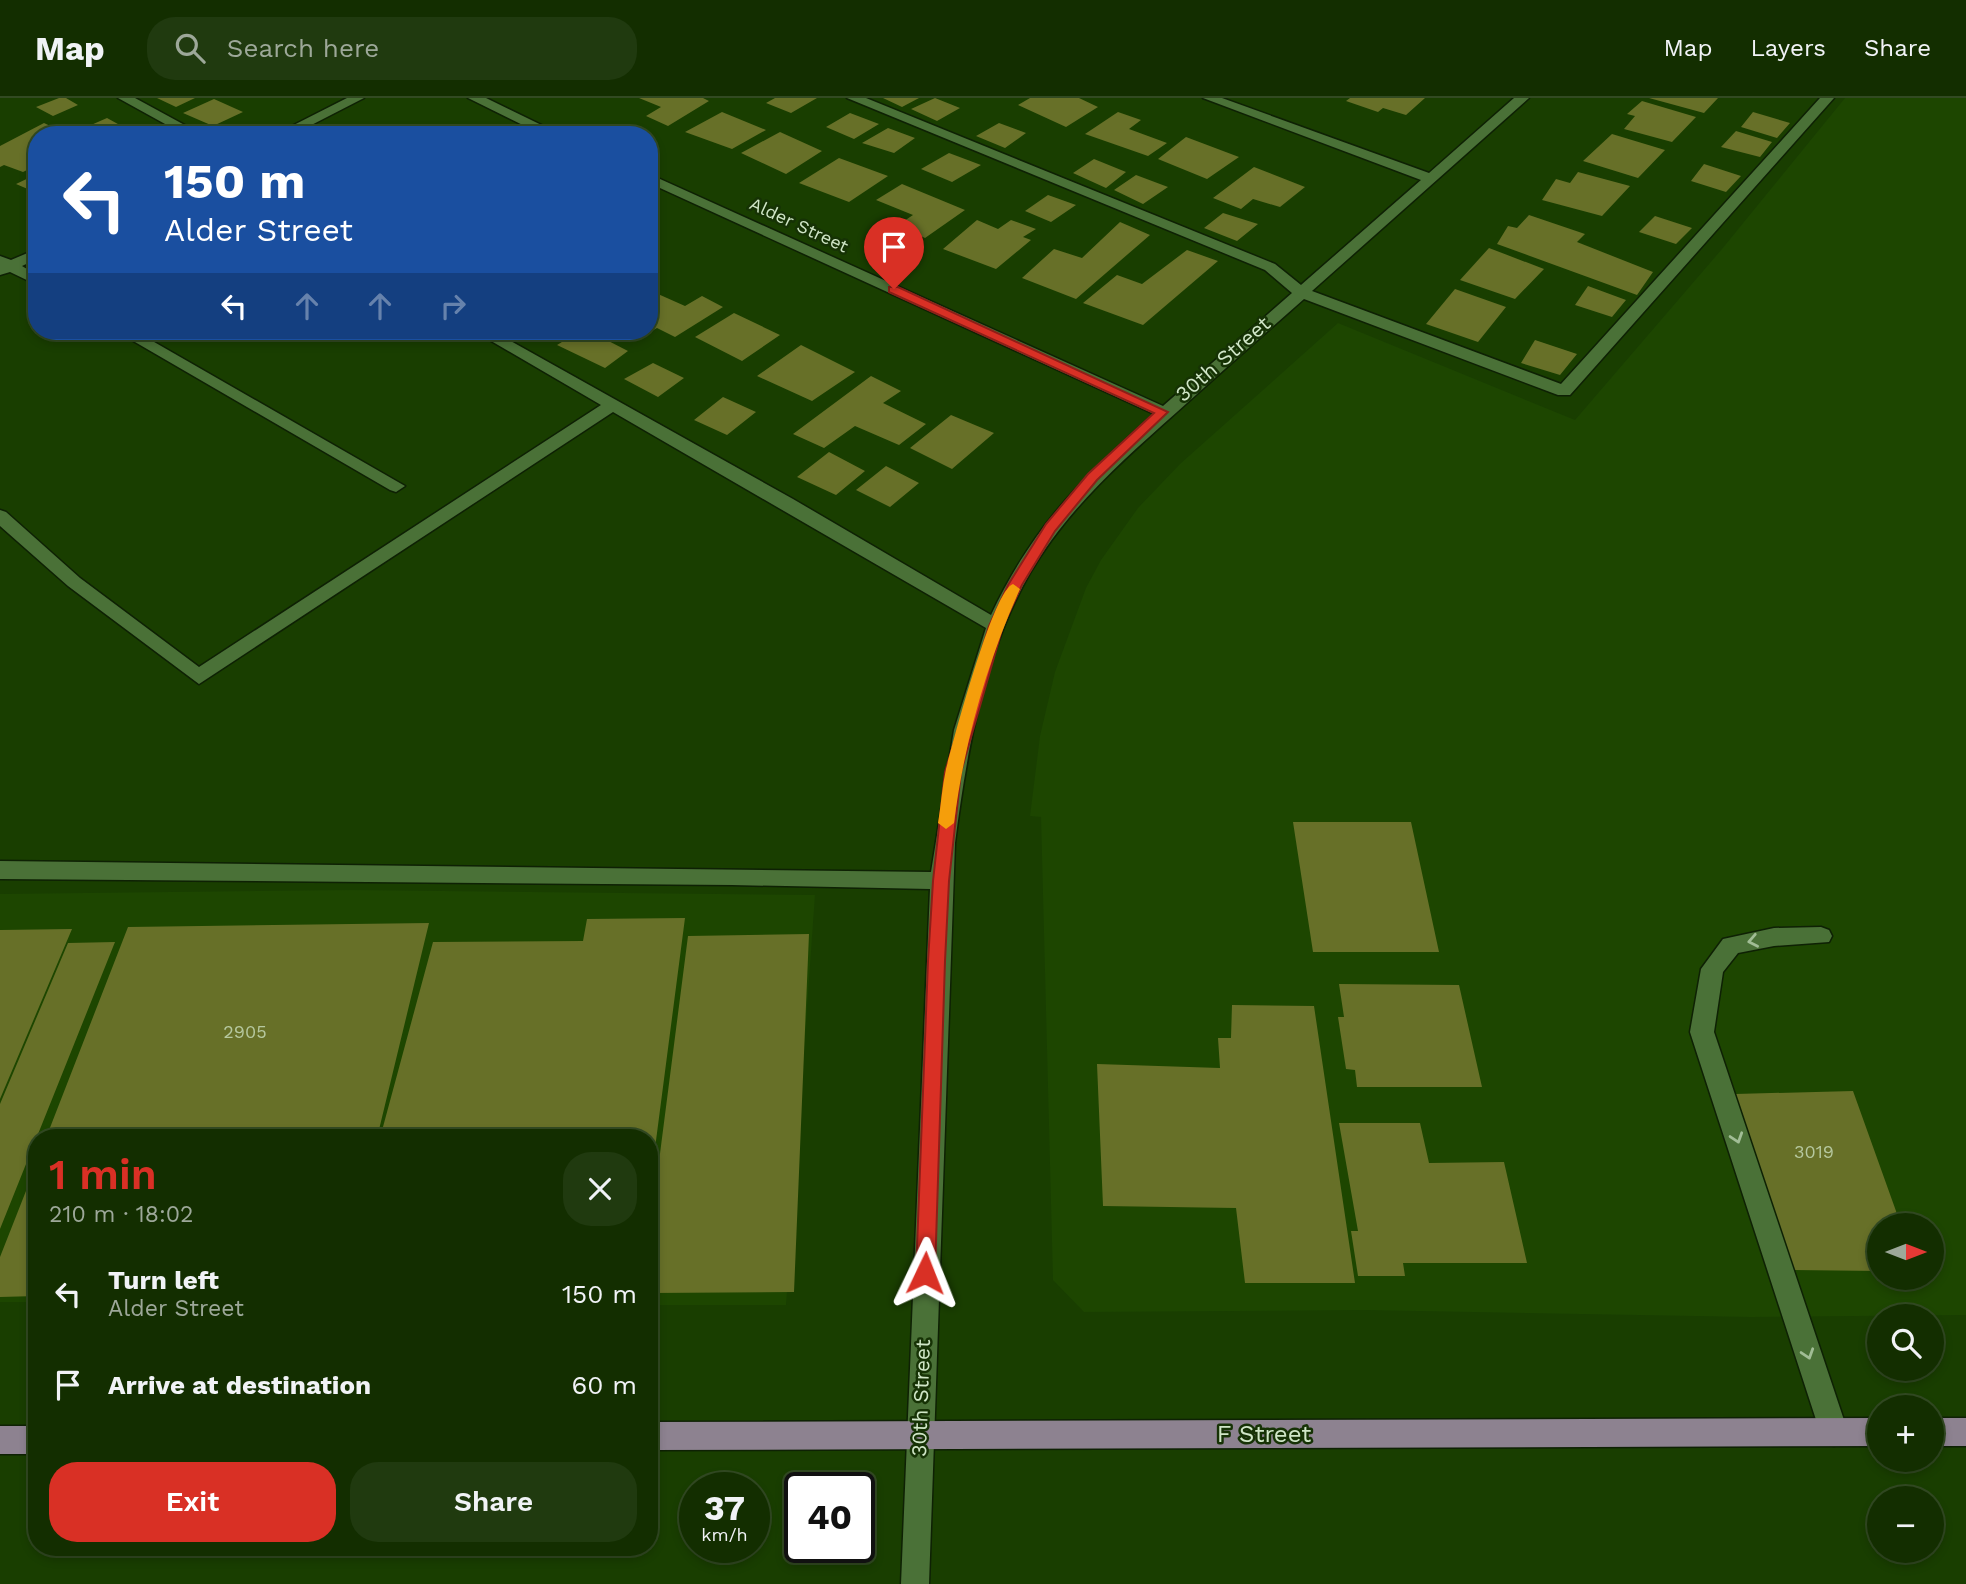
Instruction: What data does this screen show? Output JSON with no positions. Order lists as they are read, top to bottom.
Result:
{
  "streets": {
    "main road": ["F Street"],
    "street": ["Alder Street", "30th Street"]
  },
  "crossings": [
    ["Alder Street", "30th Street"],
    ["30th Street", "F Street"]
  ],
  "house_numbers": ["2905", "3019"],
  "north": "right",
  "page": {
    "header": "Map",
    "search": "Search here",
    "nav": ["Map", "Layers", "Share"],
    "turn": ["150 m", "Alder Street"],
    "heading": ["1 min", "210 m · 18:02"],
    "map_buttons": ["+", "−"],
    "list": [
      {
        "name": "Turn left",
        "note": "Alder Street",
        "value": "150 m"
      },
      {
        "name": "Arrive at destination",
        "value": "60 m"
      }
    ],
    "buttons": ["Exit", "Share"],
    "speed": "37 km/h",
    "limit": "40"
  }
}
